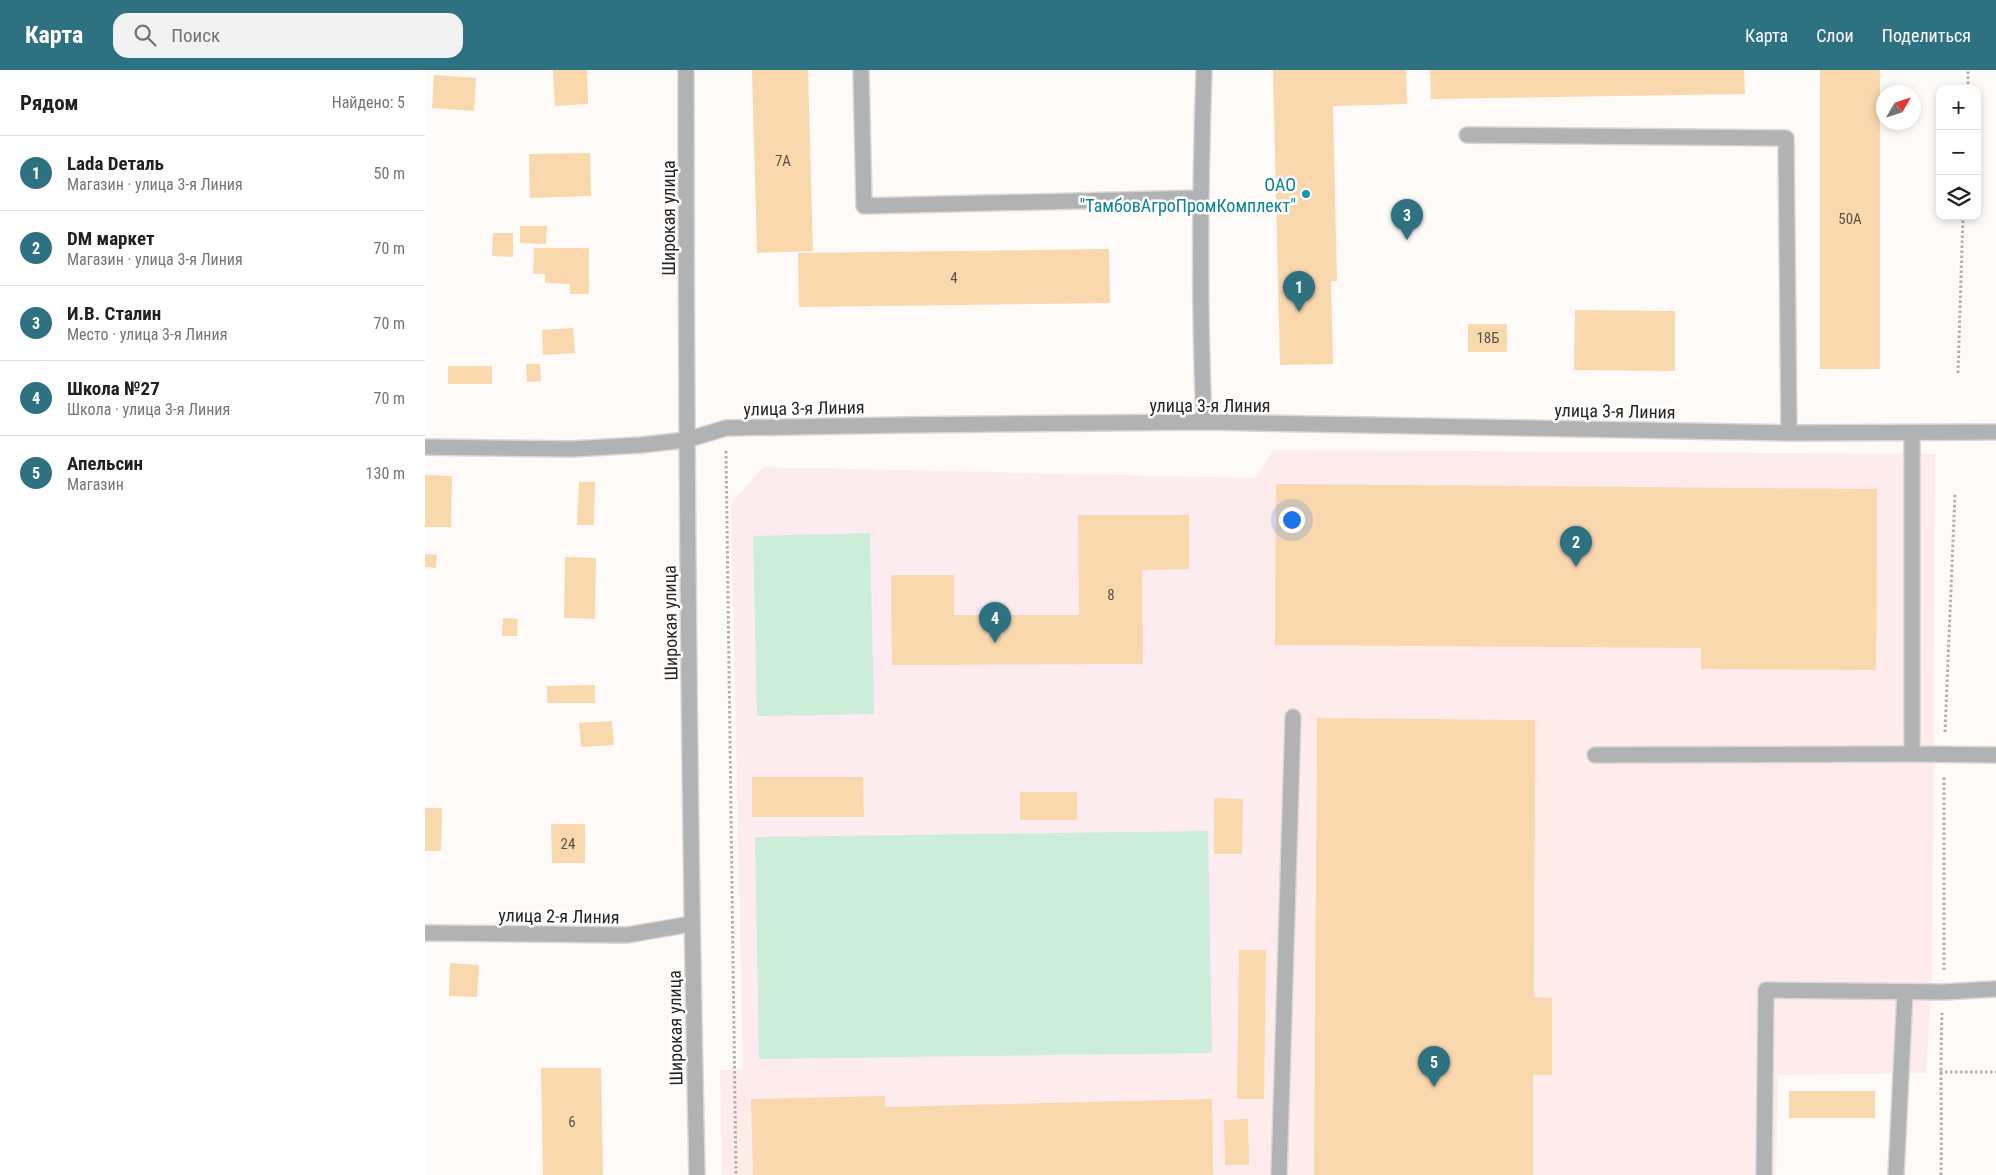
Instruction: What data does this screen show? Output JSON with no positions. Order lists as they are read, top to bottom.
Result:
{
  "streets": {
    "street": ["Широкая улица", "улица 3-я Линия", "улица 2-я Линия"]
  },
  "crossings": [
    ["Широкая улица", "улица 3-я Линия"],
    ["Широкая улица", "улица 2-я Линия"]
  ],
  "places": ["ОАО \"ТамбовАгроПромКомплект\""],
  "house_numbers": [
    "7А",
    "50А",
    "4",
    "18Б",
    "8",
    "24",
    "6"
  ],
  "north": "top right",
  "page": {
    "header": "Карта",
    "search": "Поиск",
    "nav": ["Карта", "Слои", "Поделиться"],
    "heading": ["Рядом", "Найдено: 5"],
    "map_buttons": ["+", "−"],
    "list": [
      {
        "mark": "1",
        "name": "Lada Dеталь",
        "note": "Магазин · улица 3-я Линия",
        "value": "50 m"
      },
      {
        "mark": "2",
        "name": "DM маркет",
        "note": "Магазин · улица 3-я Линия",
        "value": "70 m"
      },
      {
        "mark": "3",
        "name": "И.В. Сталин",
        "note": "Место · улица 3-я Линия",
        "value": "70 m"
      },
      {
        "mark": "4",
        "name": "Школа №27",
        "note": "Школа · улица 3-я Линия",
        "value": "70 m"
      },
      {
        "mark": "5",
        "name": "Апельсин",
        "note": "Магазин",
        "value": "130 m"
      }
    ],
    "pins": [
      "3",
      "1",
      "2",
      "4",
      "5"
    ]
  }
}
